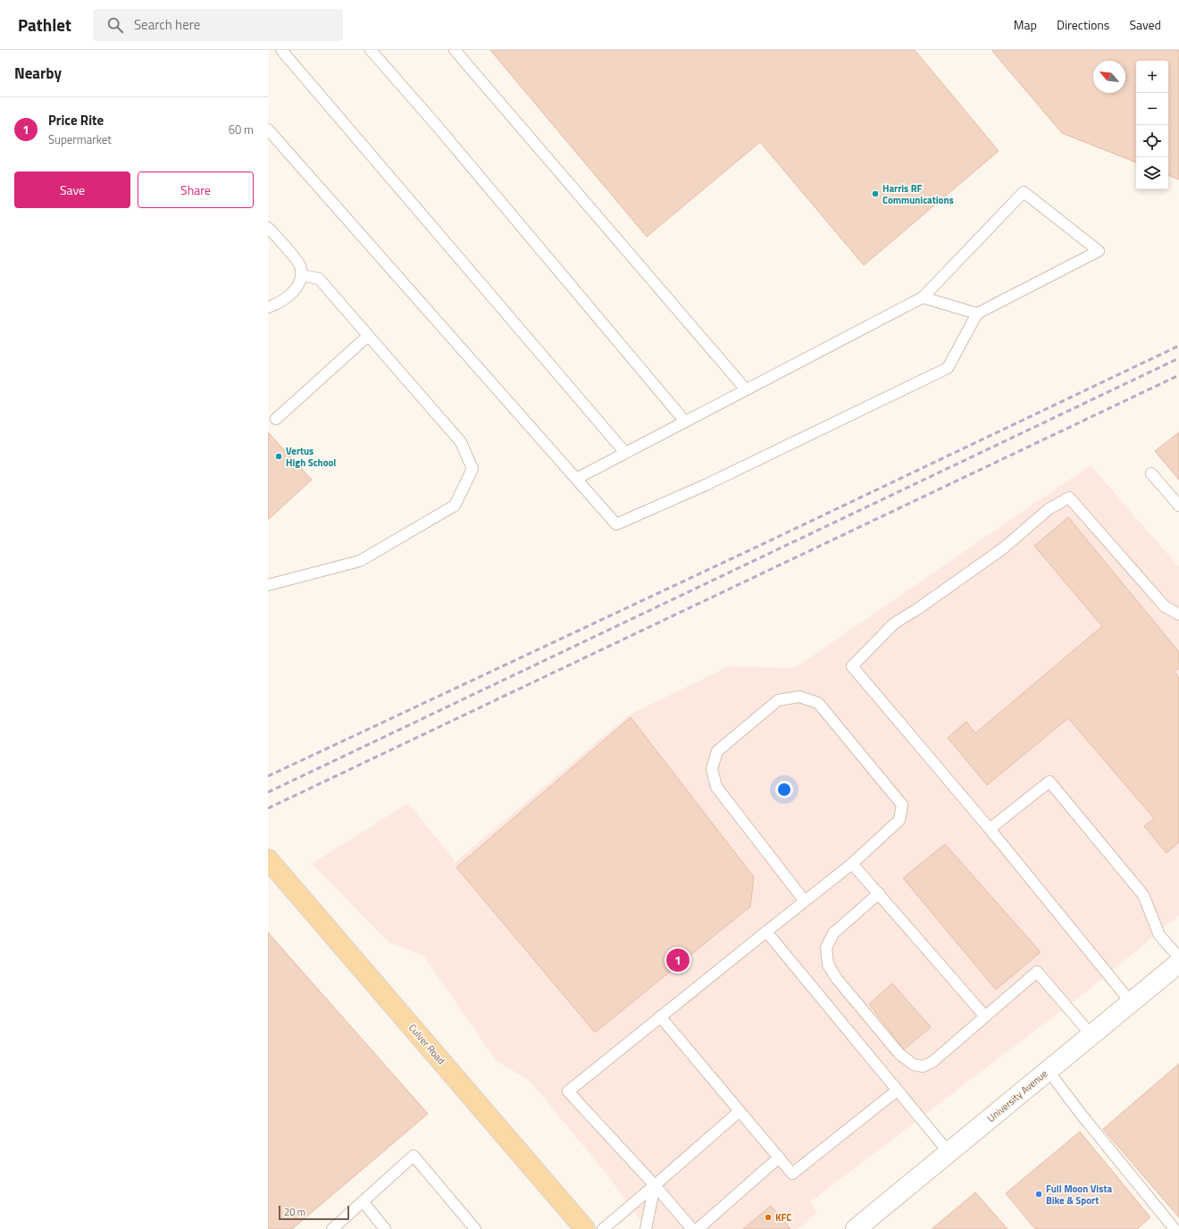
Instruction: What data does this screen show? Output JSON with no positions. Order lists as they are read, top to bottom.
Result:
{
  "streets": {
    "main road": ["Culver Road", "University Avenue"]
  },
  "places": [
    "Harris RF Communications",
    "Vertus High School",
    "Full Moon Vista Bike & Sport",
    "KFC"
  ],
  "scale_bar": "20 m",
  "north": "top left",
  "page": {
    "header": "Pathlet",
    "search": "Search here",
    "nav": ["Map", "Directions", "Saved"],
    "heading": "Nearby",
    "map_buttons": ["+", "−"],
    "list": [
      {
        "mark": "1",
        "name": "Price Rite",
        "note": "Supermarket",
        "value": "60 m"
      }
    ],
    "buttons": ["Save", "Share"],
    "pins": "1",
    "scale": "20 m"
  }
}
